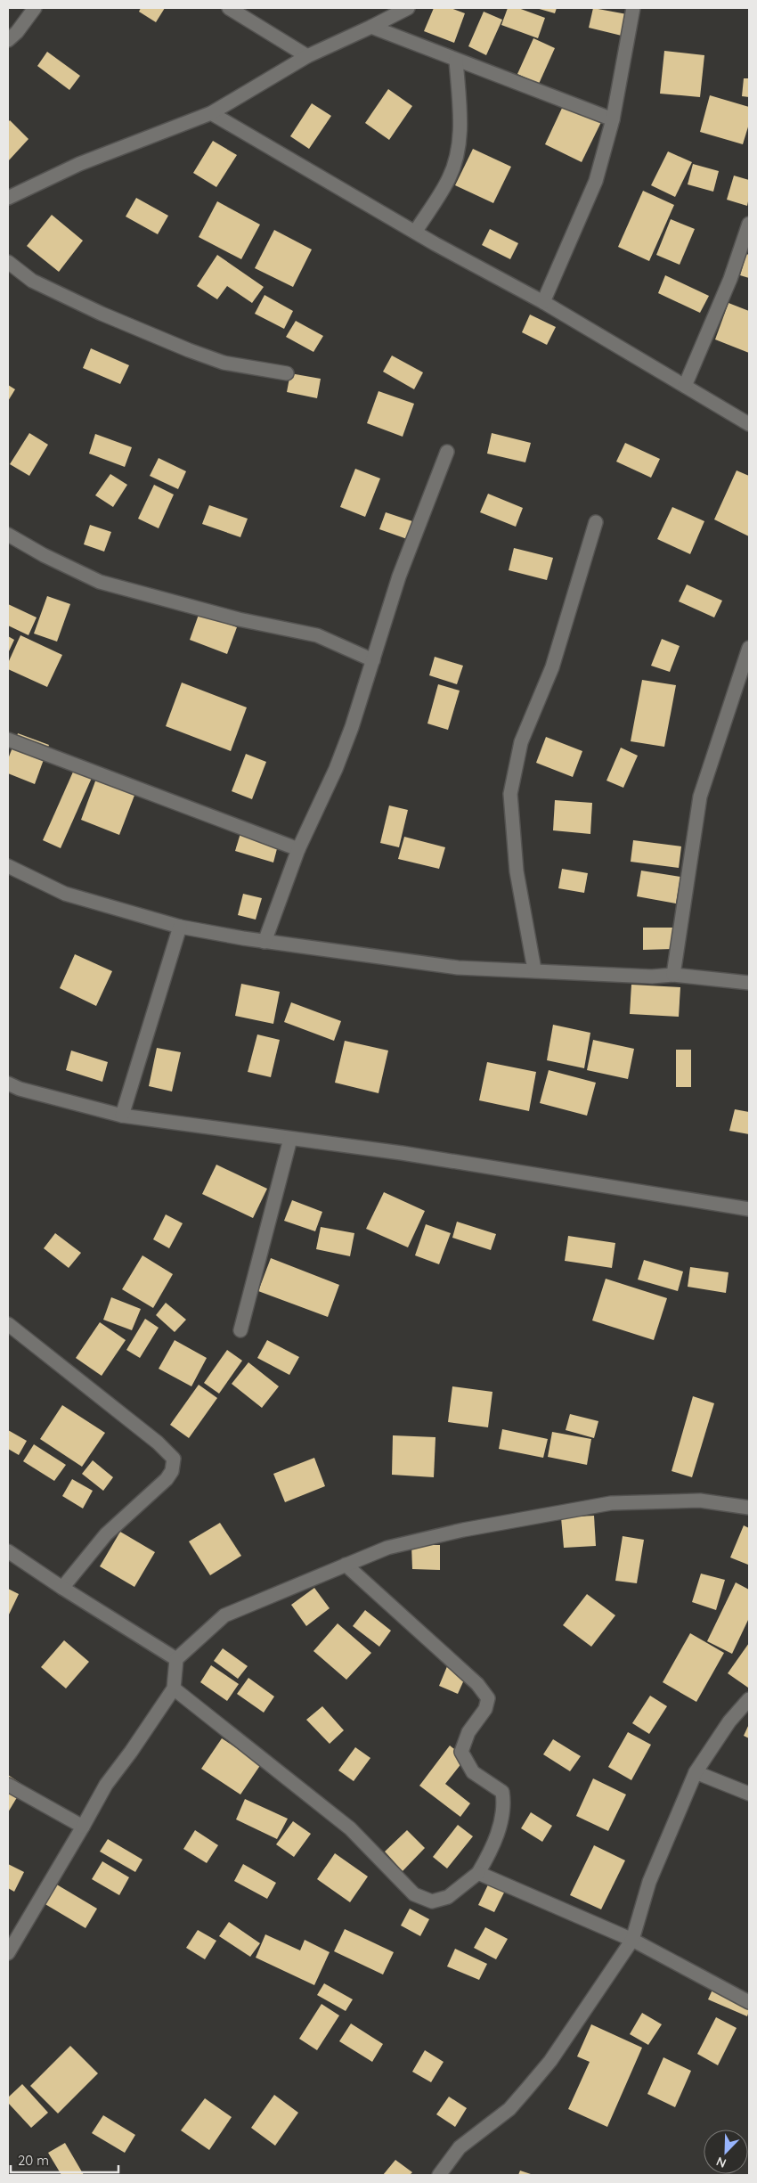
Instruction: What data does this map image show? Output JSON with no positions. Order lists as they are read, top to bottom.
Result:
{
  "scale_bar": "20 m",
  "north": "bottom left"
}
